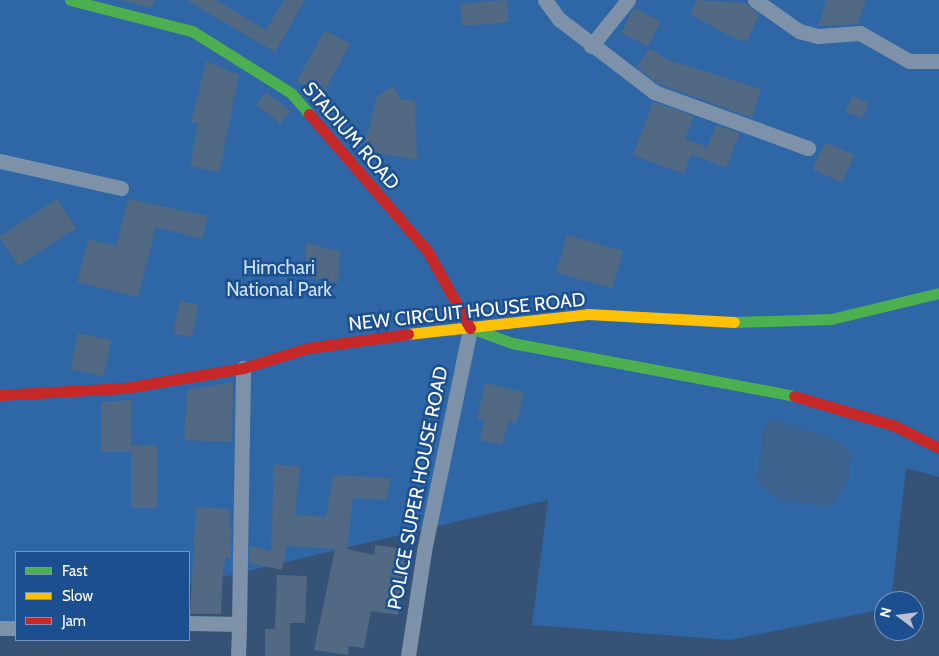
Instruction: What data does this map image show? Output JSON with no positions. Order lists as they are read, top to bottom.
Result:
{
  "streets": {
    "street": ["STADIUM ROAD", "NEW CIRCUIT HOUSE ROAD", "POLICE SUPER HOUSE ROAD"]
  },
  "crossings": [
    ["STADIUM ROAD", "NEW CIRCUIT HOUSE ROAD"],
    ["STADIUM ROAD", "POLICE SUPER HOUSE ROAD"],
    ["NEW CIRCUIT HOUSE ROAD", "POLICE SUPER HOUSE ROAD"]
  ],
  "parks": ["Himchari National Park"],
  "legend": ["Fast", "Slow", "Jam"],
  "north": "left"
}
